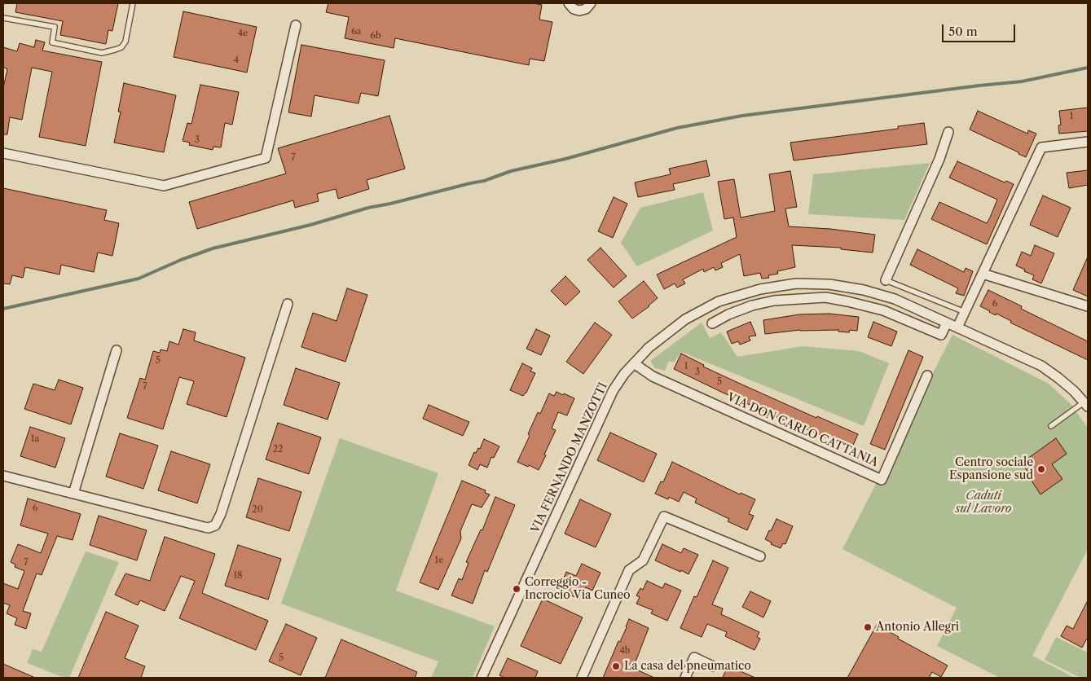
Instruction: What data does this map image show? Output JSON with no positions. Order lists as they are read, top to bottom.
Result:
{
  "streets": {
    "street": ["VIA DON CARLO CATTANIA", "VIA FERNANDO MANZOTTI"]
  },
  "crossings": [
    ["VIA DON CARLO CATTANIA", "VIA FERNANDO MANZOTTI"]
  ],
  "parks": ["Caduti sul Lavoro"],
  "places": [
    "Centro sociale Espansione sud",
    "Correggio - Incrocio Via Cuneo",
    "Antonio Allegri",
    "La casa del pneumatico"
  ],
  "house_numbers": [
    "6a",
    "4e",
    "6b",
    "4",
    "1",
    "3",
    "7",
    "6",
    "5",
    "1",
    "3",
    "5",
    "7",
    "1a",
    "22",
    "6",
    "20",
    "1e",
    "7",
    "18",
    "4b",
    "5"
  ],
  "scale_bar": "50 m"
}
